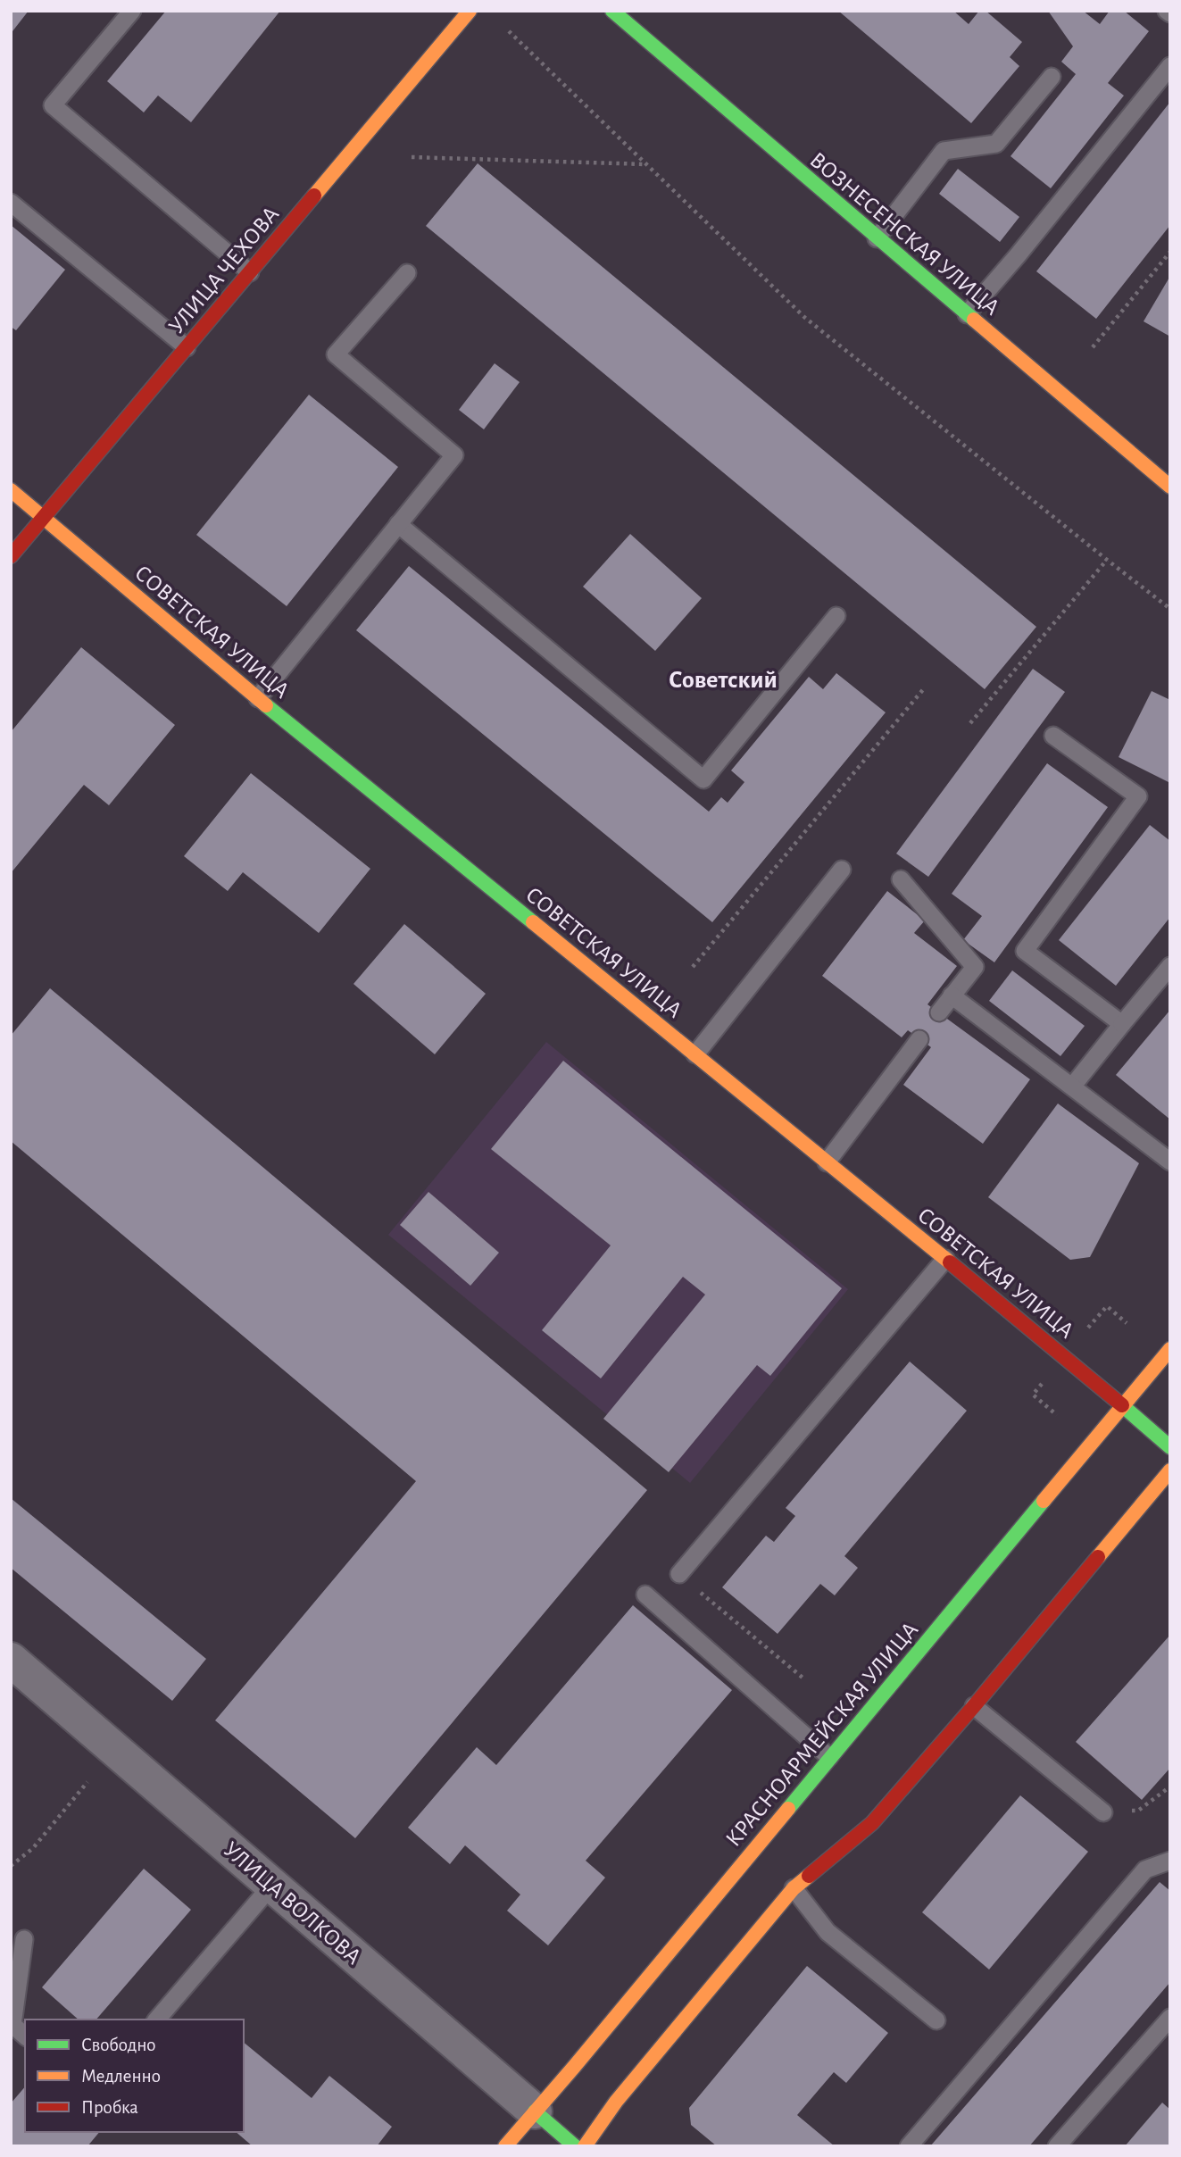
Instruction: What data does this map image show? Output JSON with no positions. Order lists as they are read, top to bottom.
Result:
{
  "streets": {
    "street": [
      "ВОЗНЕСЕНСКАЯ УЛИЦА",
      "УЛИЦА ЧЕХОВА",
      "СОВЕТСКАЯ УЛИЦА",
      "КРАСНОАРМЕЙСКАЯ УЛИЦА",
      "УЛИЦА ВОЛКОВА"
    ]
  },
  "crossings": [
    ["УЛИЦА ЧЕХОВА", "СОВЕТСКАЯ УЛИЦА"],
    ["СОВЕТСКАЯ УЛИЦА", "КРАСНОАРМЕЙСКАЯ УЛИЦА"],
    ["КРАСНОАРМЕЙСКАЯ УЛИЦА", "УЛИЦА ВОЛКОВА"]
  ],
  "districts": ["Советский"],
  "legend": ["Свободно", "Медленно", "Пробка"]
}
